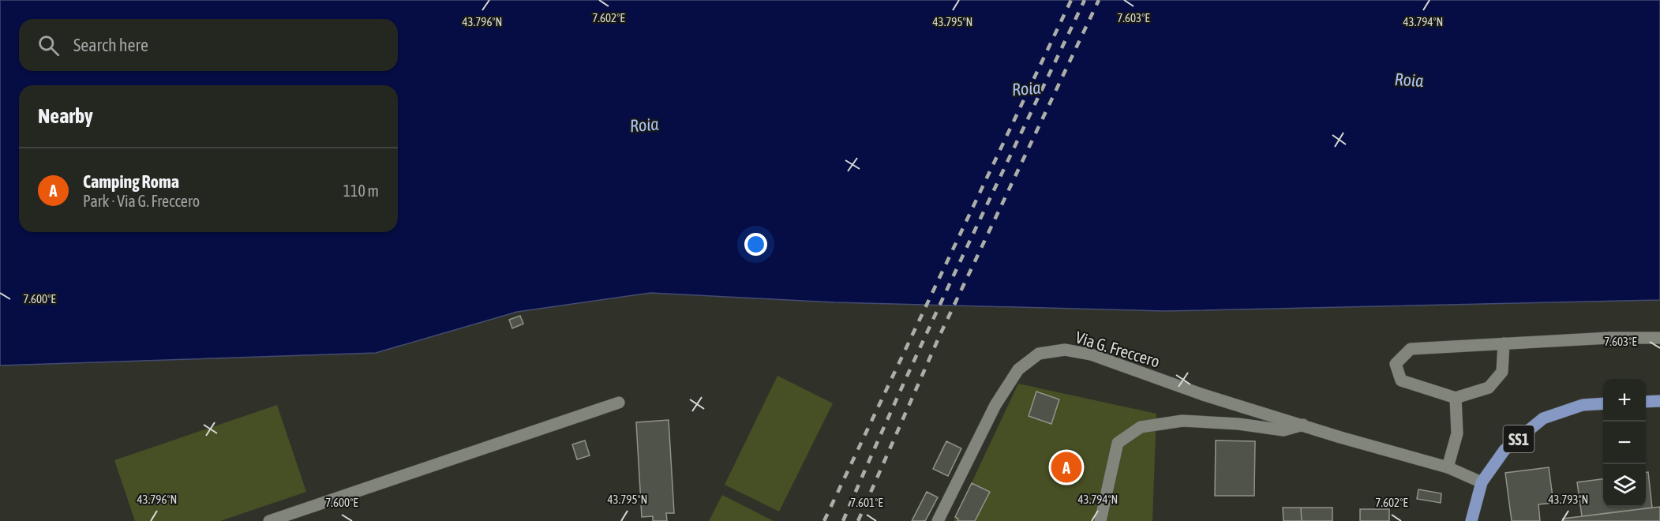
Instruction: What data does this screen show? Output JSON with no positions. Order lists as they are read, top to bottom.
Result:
{
  "streets": {
    "main road": ["SS1"],
    "street": ["Via G. Freccero"]
  },
  "crossings": [
    ["Via G. Freccero", "SS1"]
  ],
  "water": ["Roia"],
  "page": {
    "search": "Search here",
    "heading": "Nearby",
    "list": [
      {
        "mark": "A",
        "name": "Camping Roma",
        "note": "Park · Via G. Freccero",
        "value": "110 m"
      }
    ],
    "map_buttons": ["+", "−"],
    "pins": "A"
  },
  "coordinates": [
    "7.602°E",
    "7.603°E",
    "43.796°N",
    "43.795°N",
    "43.794°N",
    "7.600°E",
    "43.793°N",
    "7.601°E"
  ]
}
